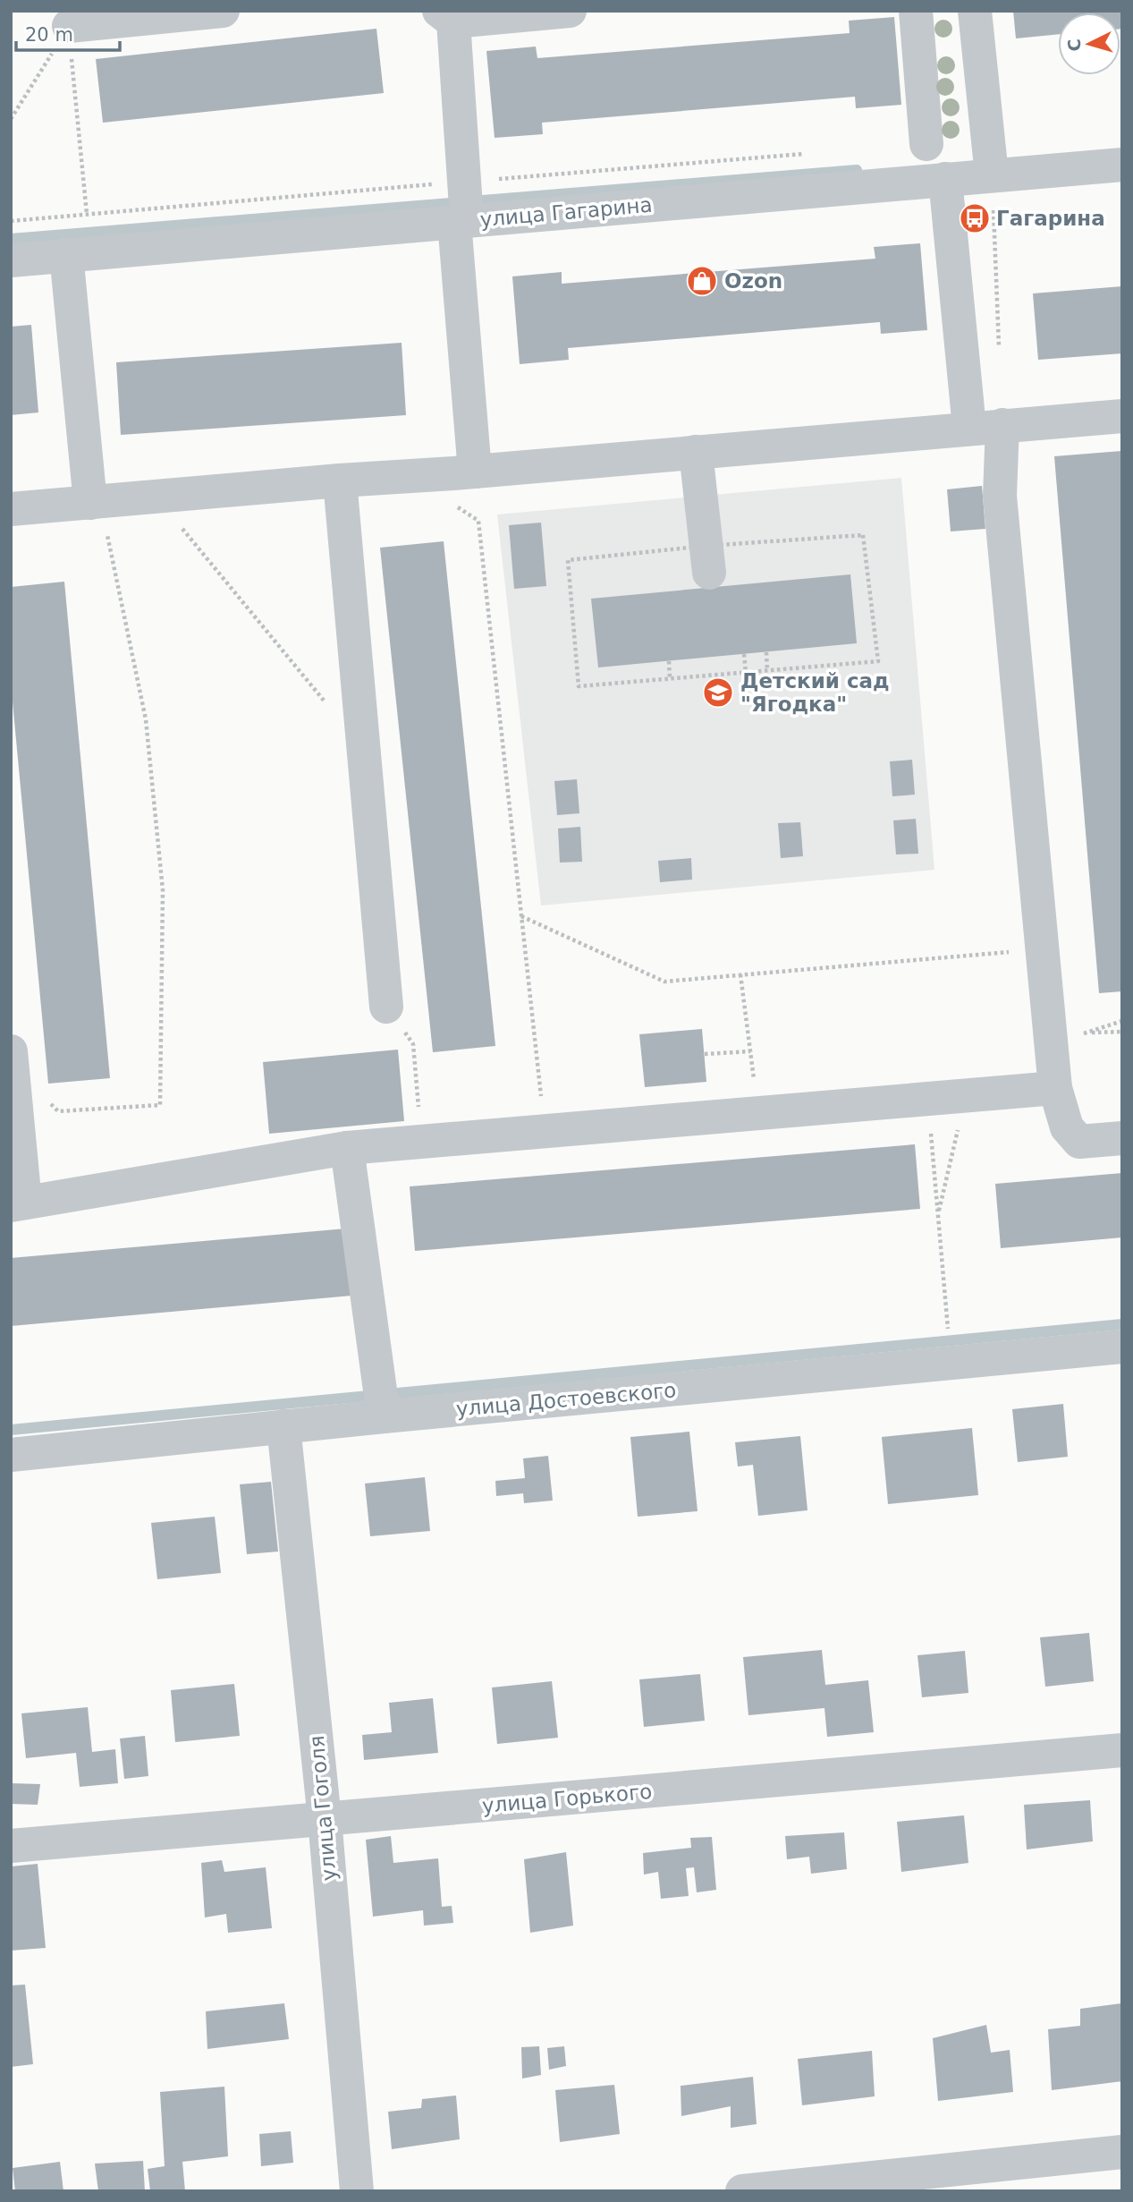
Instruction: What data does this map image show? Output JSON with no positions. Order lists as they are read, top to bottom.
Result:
{
  "streets": {
    "street": [
      "улица Гагарина",
      "улица Достоевского",
      "улица Горького",
      "улица Гоголя"
    ]
  },
  "crossings": [
    ["улица Достоевского", "улица Гоголя"],
    ["улица Горького", "улица Гоголя"]
  ],
  "places": {
    "bus stop": ["Гагарина"],
    "shop": ["Ozon"],
    "school or university": ["Детский сад \"Ягодка\""]
  },
  "scale_bar": "20 m",
  "north": "left"
}
